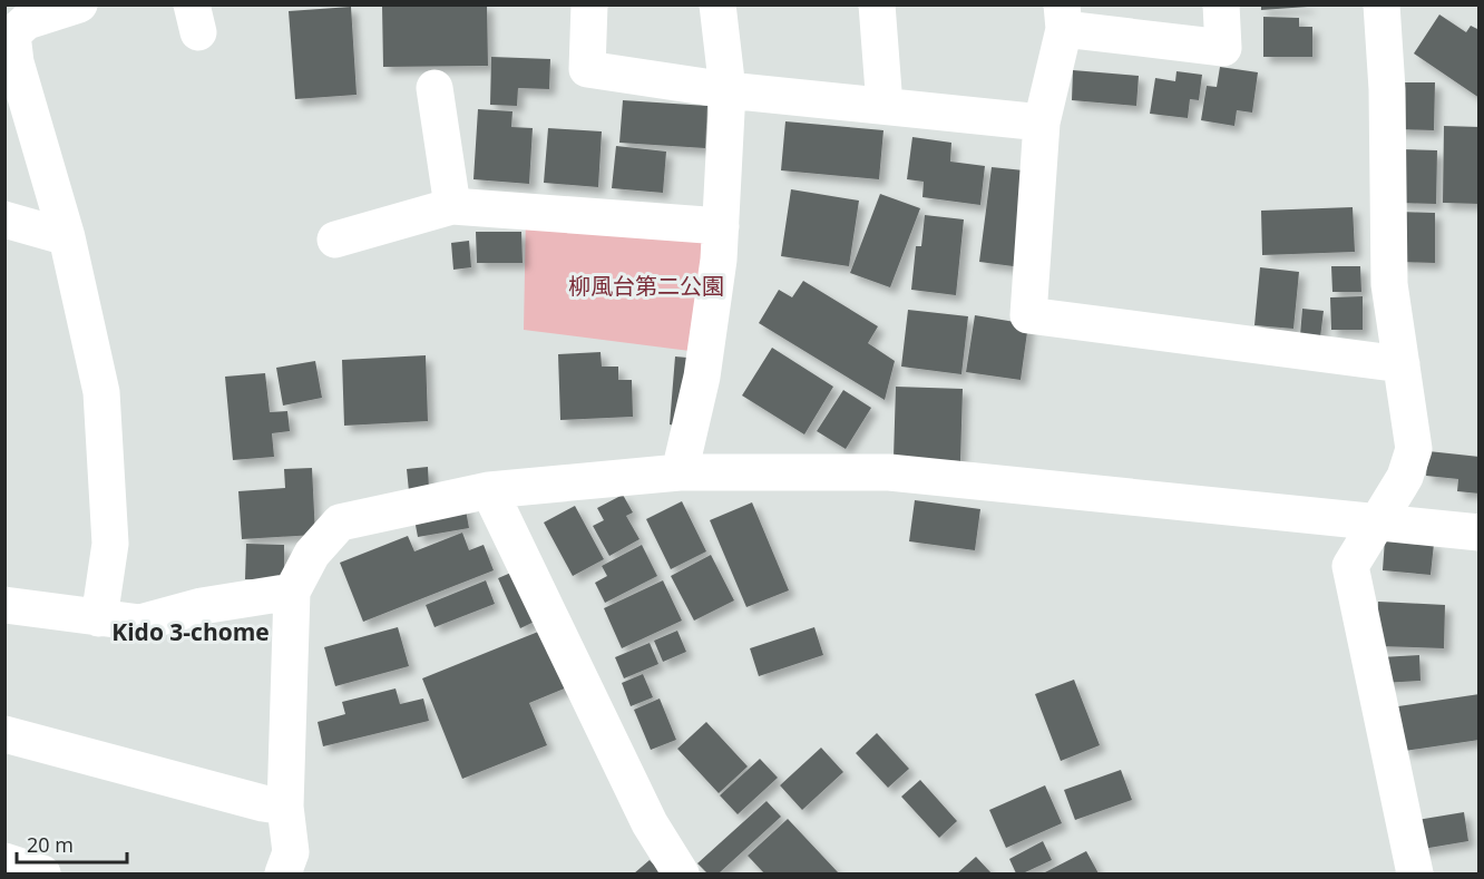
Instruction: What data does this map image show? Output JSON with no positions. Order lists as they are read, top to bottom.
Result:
{
  "districts": ["Kido 3-chome"],
  "parks": ["柳風台第二公園"],
  "scale_bar": "20 m"
}
